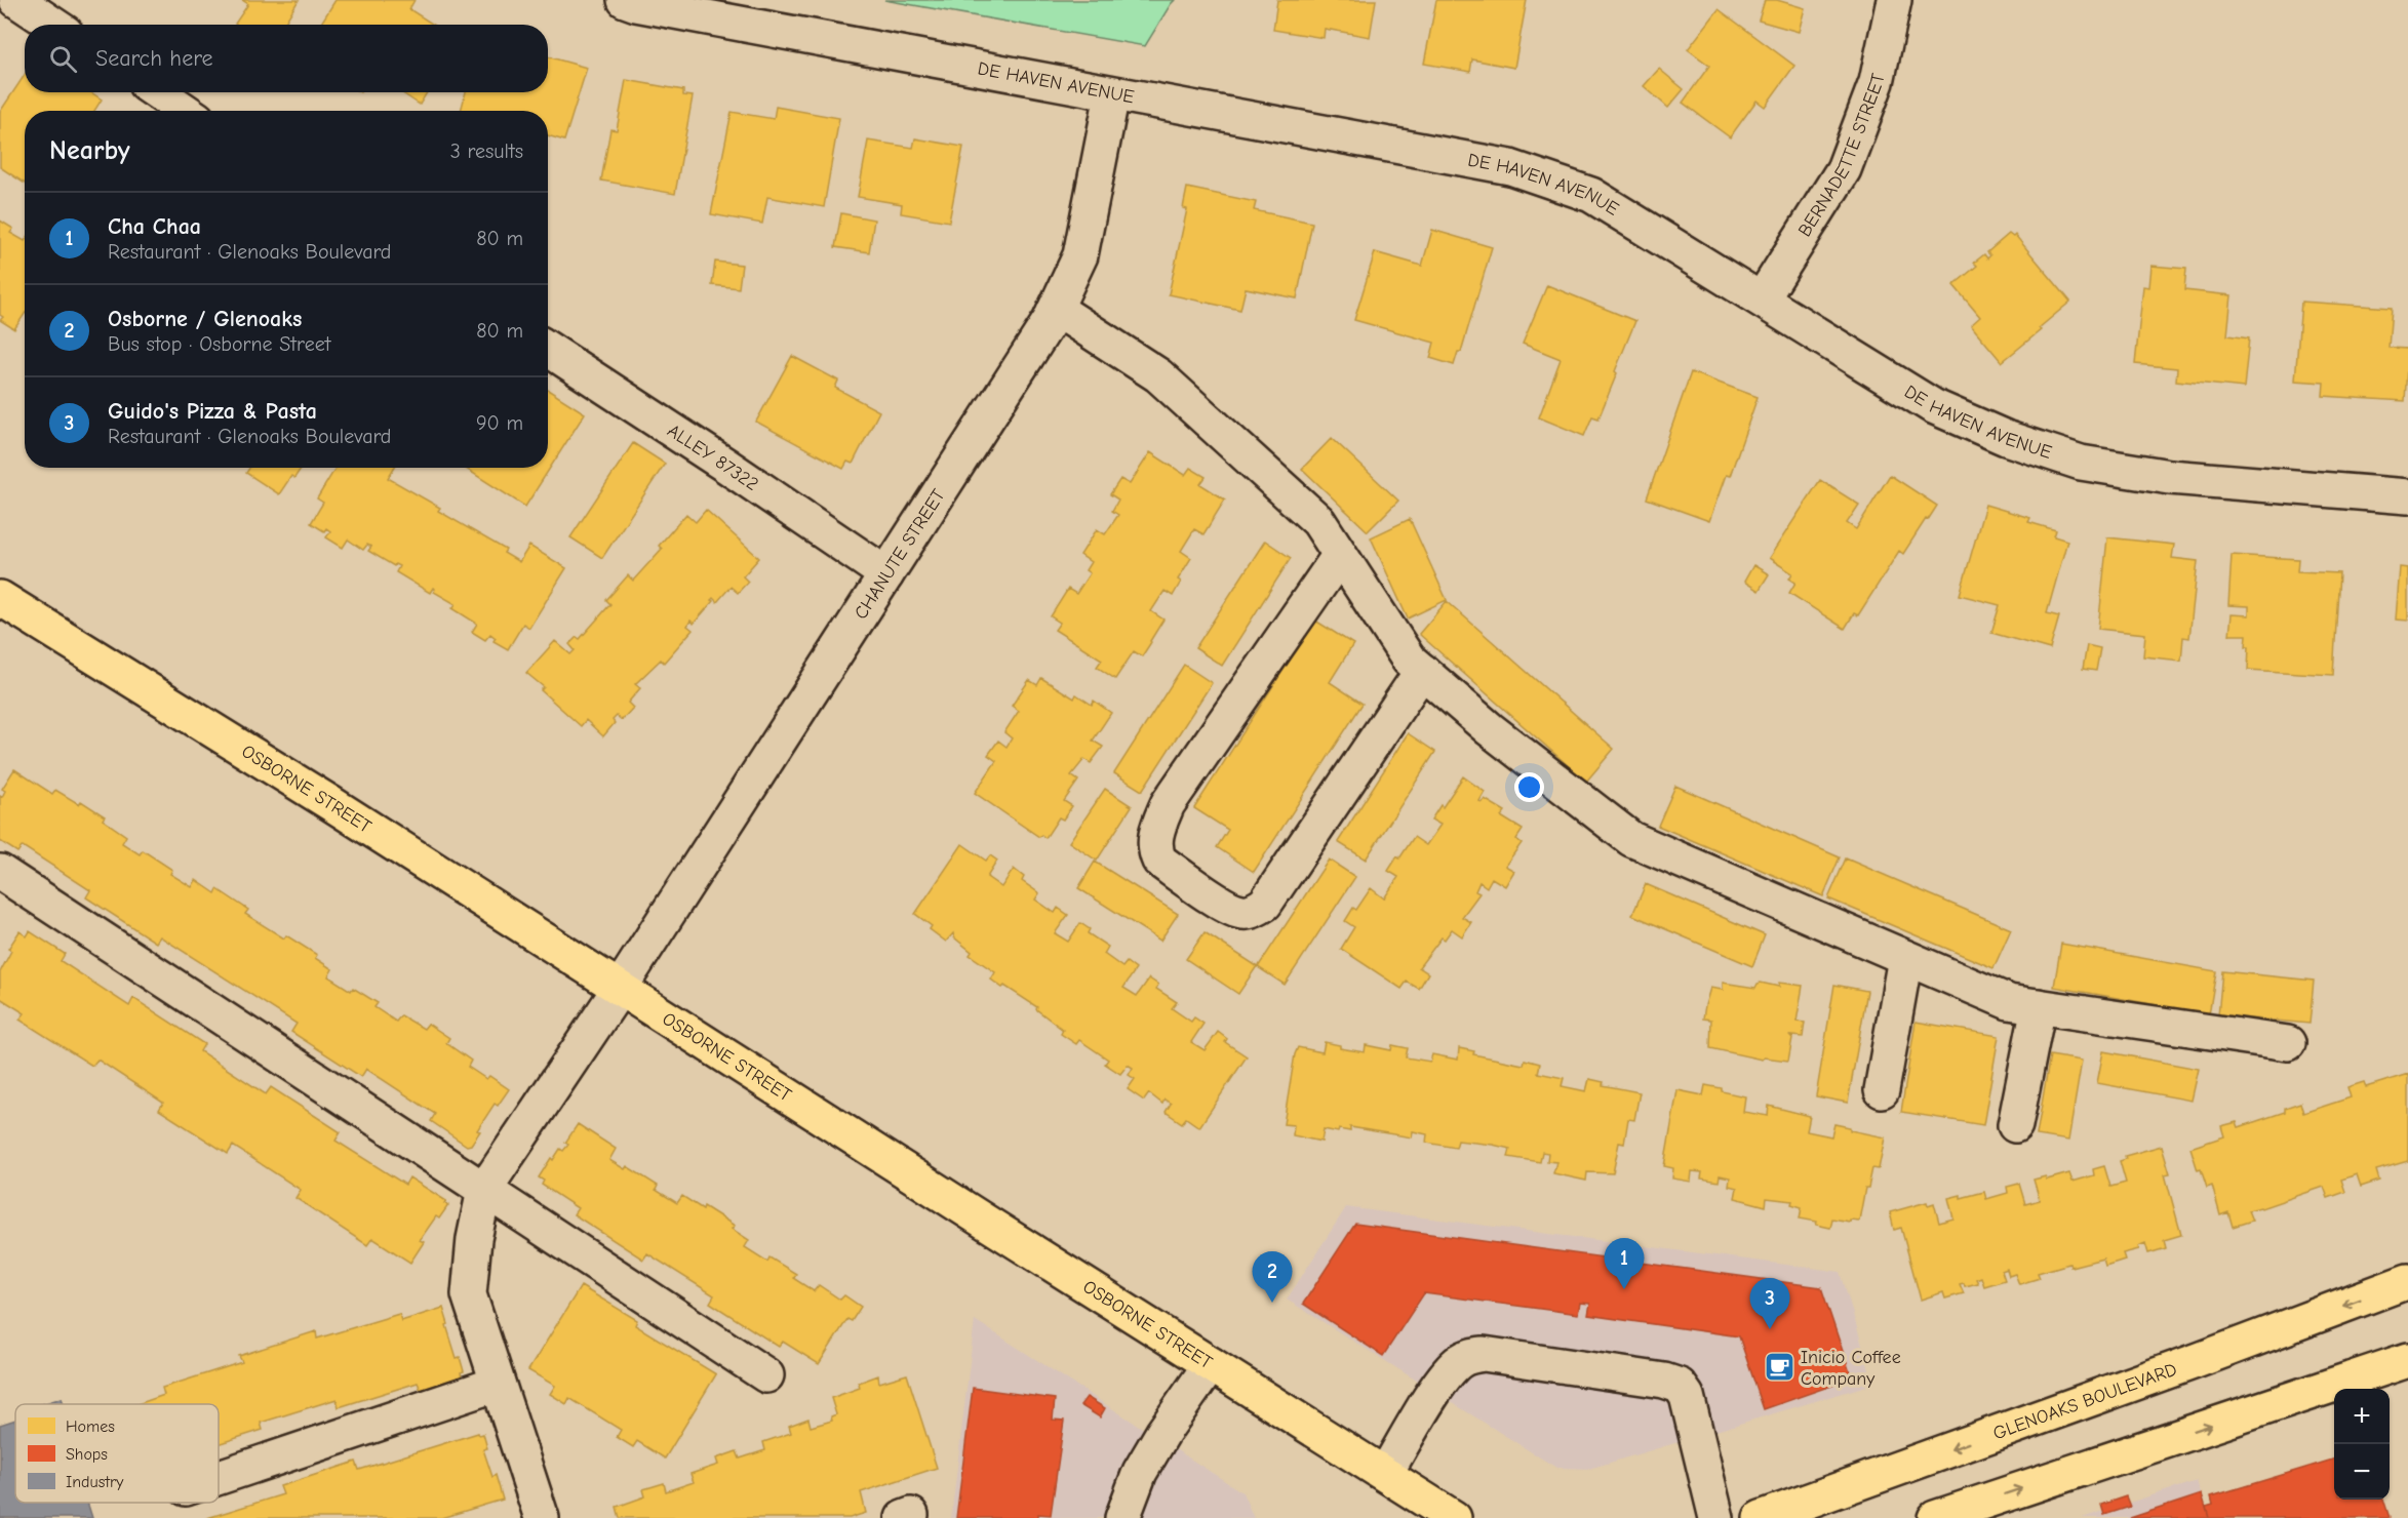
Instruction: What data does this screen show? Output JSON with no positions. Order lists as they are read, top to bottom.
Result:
{
  "streets": {
    "main road": ["OSBORNE STREET", "GLENOAKS BOULEVARD"],
    "street": [
      "DE HAVEN AVENUE",
      "BERNADETTE STREET",
      "ALLEY 87322",
      "CHANUTE STREET"
    ]
  },
  "crossings": [
    ["DE HAVEN AVENUE", "BERNADETTE STREET"],
    ["DE HAVEN AVENUE", "CHANUTE STREET"],
    ["ALLEY 87322", "CHANUTE STREET"],
    ["CHANUTE STREET", "OSBORNE STREET"]
  ],
  "places": {
    "cafe": ["Inicio Coffee Company"]
  },
  "legend": ["Homes", "Shops", "Industry"],
  "page": {
    "search": "Search here",
    "heading": ["Nearby", "3 results"],
    "list": [
      {
        "mark": "1",
        "name": "Cha Chaa",
        "note": "Restaurant · Glenoaks Boulevard",
        "value": "80 m"
      },
      {
        "mark": "2",
        "name": "Osborne / Glenoaks",
        "note": "Bus stop · Osborne Street",
        "value": "80 m"
      },
      {
        "mark": "3",
        "name": "Guido's Pizza & Pasta",
        "note": "Restaurant · Glenoaks Boulevard",
        "value": "90 m"
      }
    ],
    "pins": ["1", "2", "3"],
    "map_buttons": ["+", "−"]
  }
}
